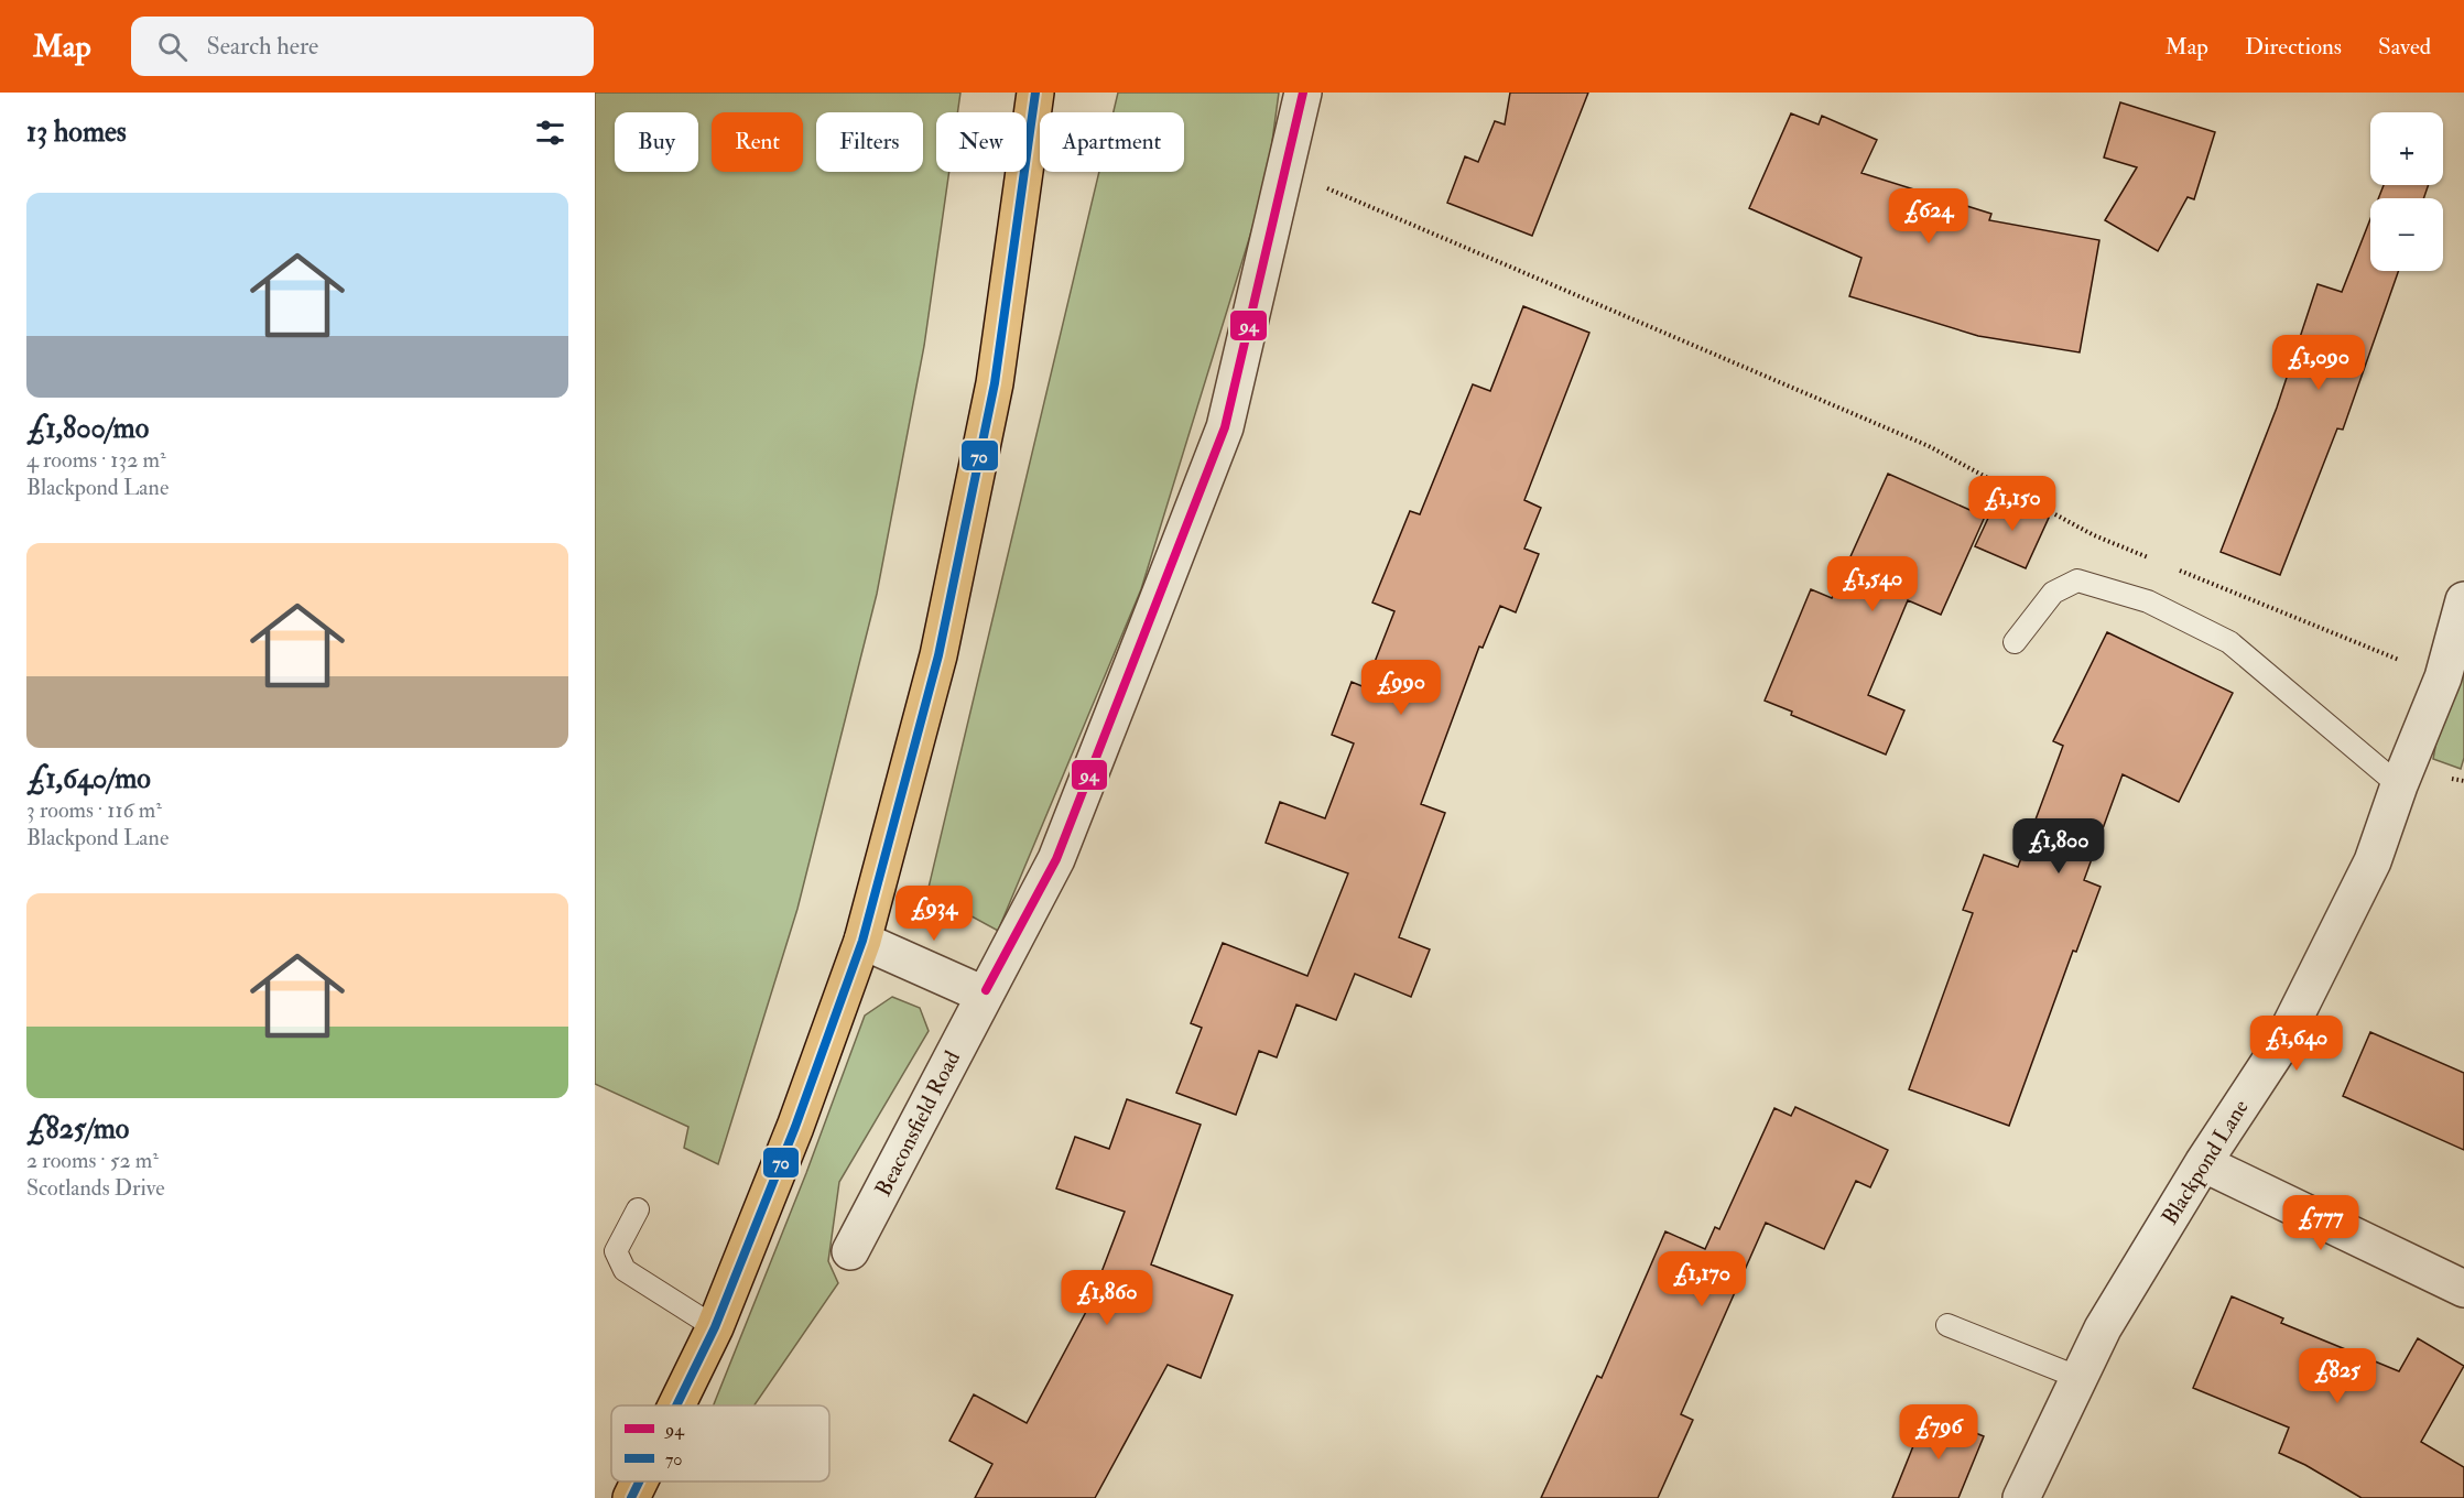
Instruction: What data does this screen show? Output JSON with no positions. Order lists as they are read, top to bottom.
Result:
{
  "streets": {
    "street": ["Beaconsfield Road", "Blackpond Lane"]
  },
  "lines": ["transit line 94", "transit line 70"],
  "legend": ["94", "70"],
  "page": {
    "header": "Map",
    "search": "Search here",
    "nav": ["Map", "Directions", "Saved"],
    "heading": "13 homes",
    "map_buttons": ["+", "−"],
    "chip": [
      "Buy",
      "Rent",
      "Filters",
      "New",
      "Apartment"
    ],
    "list": [
      {
        "name": "£1,800/mo",
        "note": "4 rooms · 132 m² · Blackpond Lane"
      },
      {
        "name": "£1,640/mo",
        "note": "3 rooms · 116 m² · Blackpond Lane"
      },
      {
        "name": "£825/mo",
        "note": "2 rooms · 52 m² · Scotlands Drive"
      }
    ],
    "price": [
      "£624",
      "£1,090",
      "£1,150",
      "£1,540",
      "£990",
      "£1,800",
      "£934",
      "£1,640",
      "£777",
      "£1,170",
      "£1,860",
      "£825",
      "£796"
    ]
  }
}
